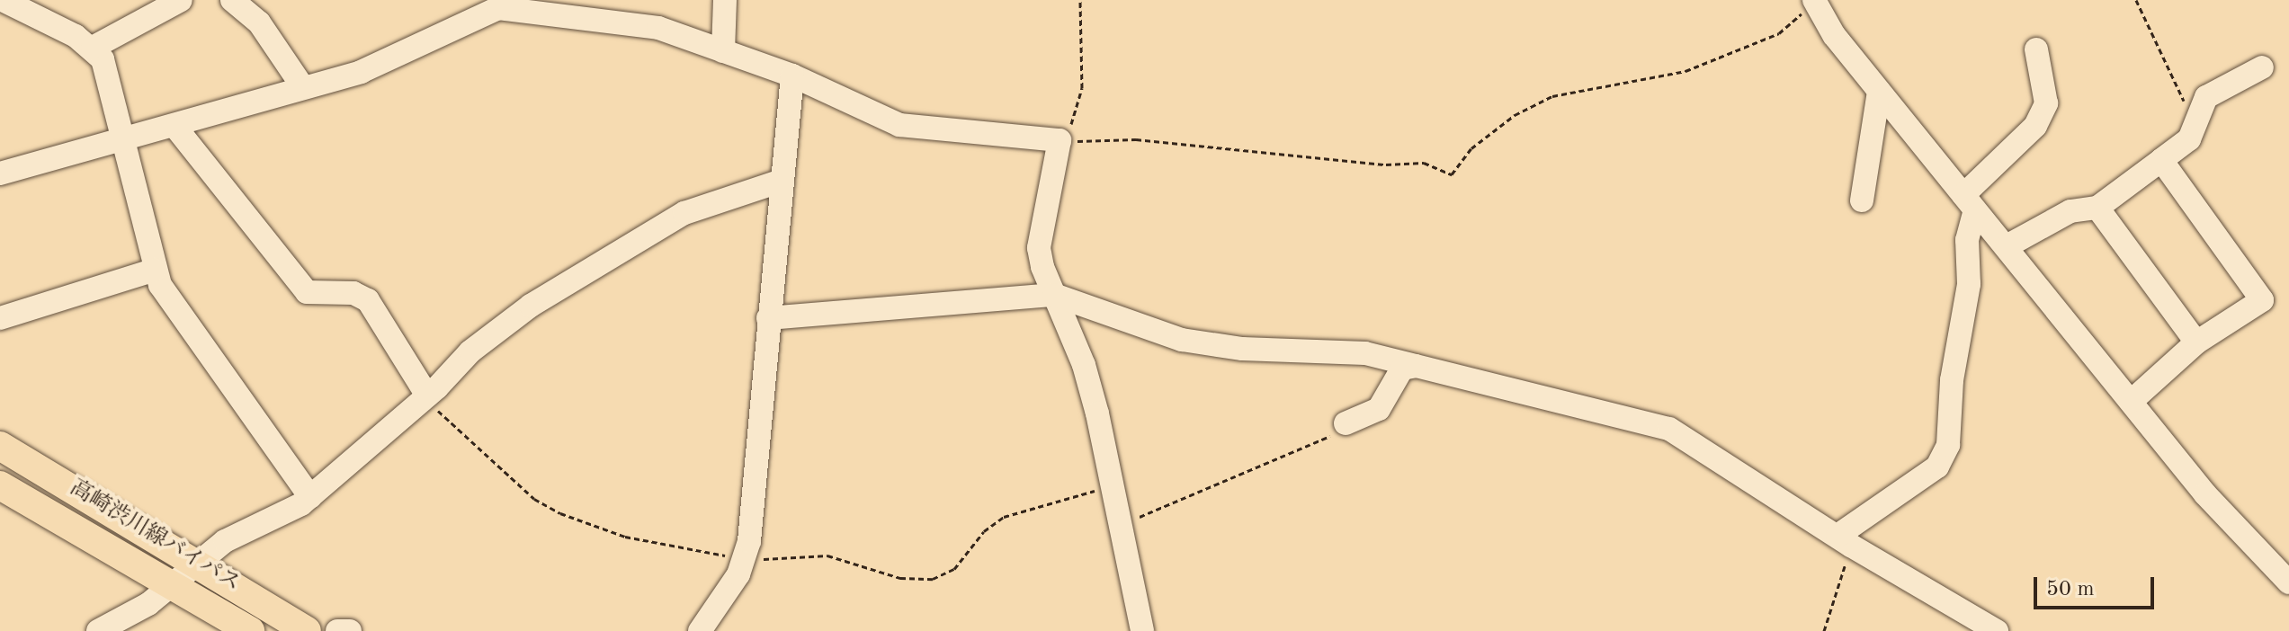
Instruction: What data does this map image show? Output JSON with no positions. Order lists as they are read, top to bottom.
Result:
{
  "streets": {
    "main road": ["高崎渋川線バイパス"]
  },
  "scale_bar": "50 m"
}
